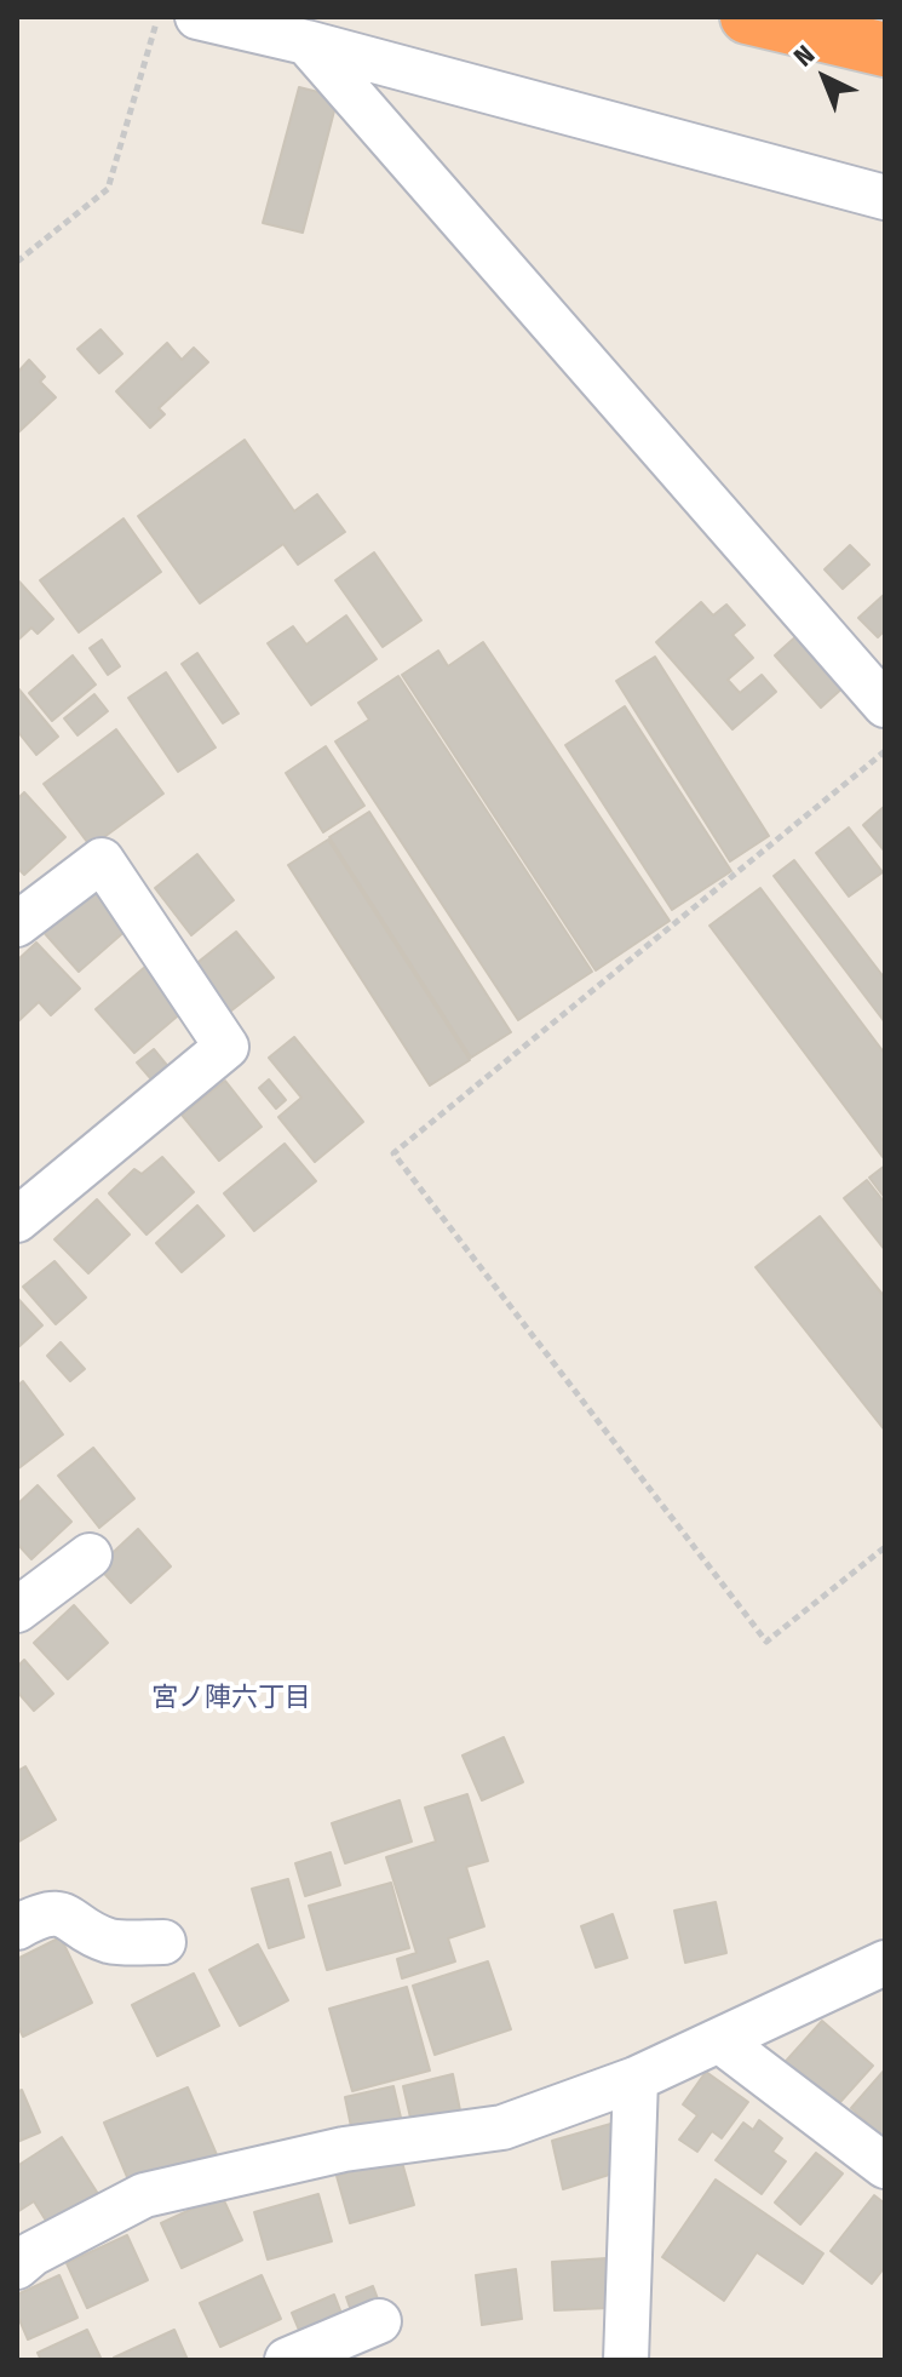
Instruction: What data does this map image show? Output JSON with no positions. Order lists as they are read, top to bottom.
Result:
{
  "districts": ["宮ノ陣六丁目"],
  "north": "top left"
}
